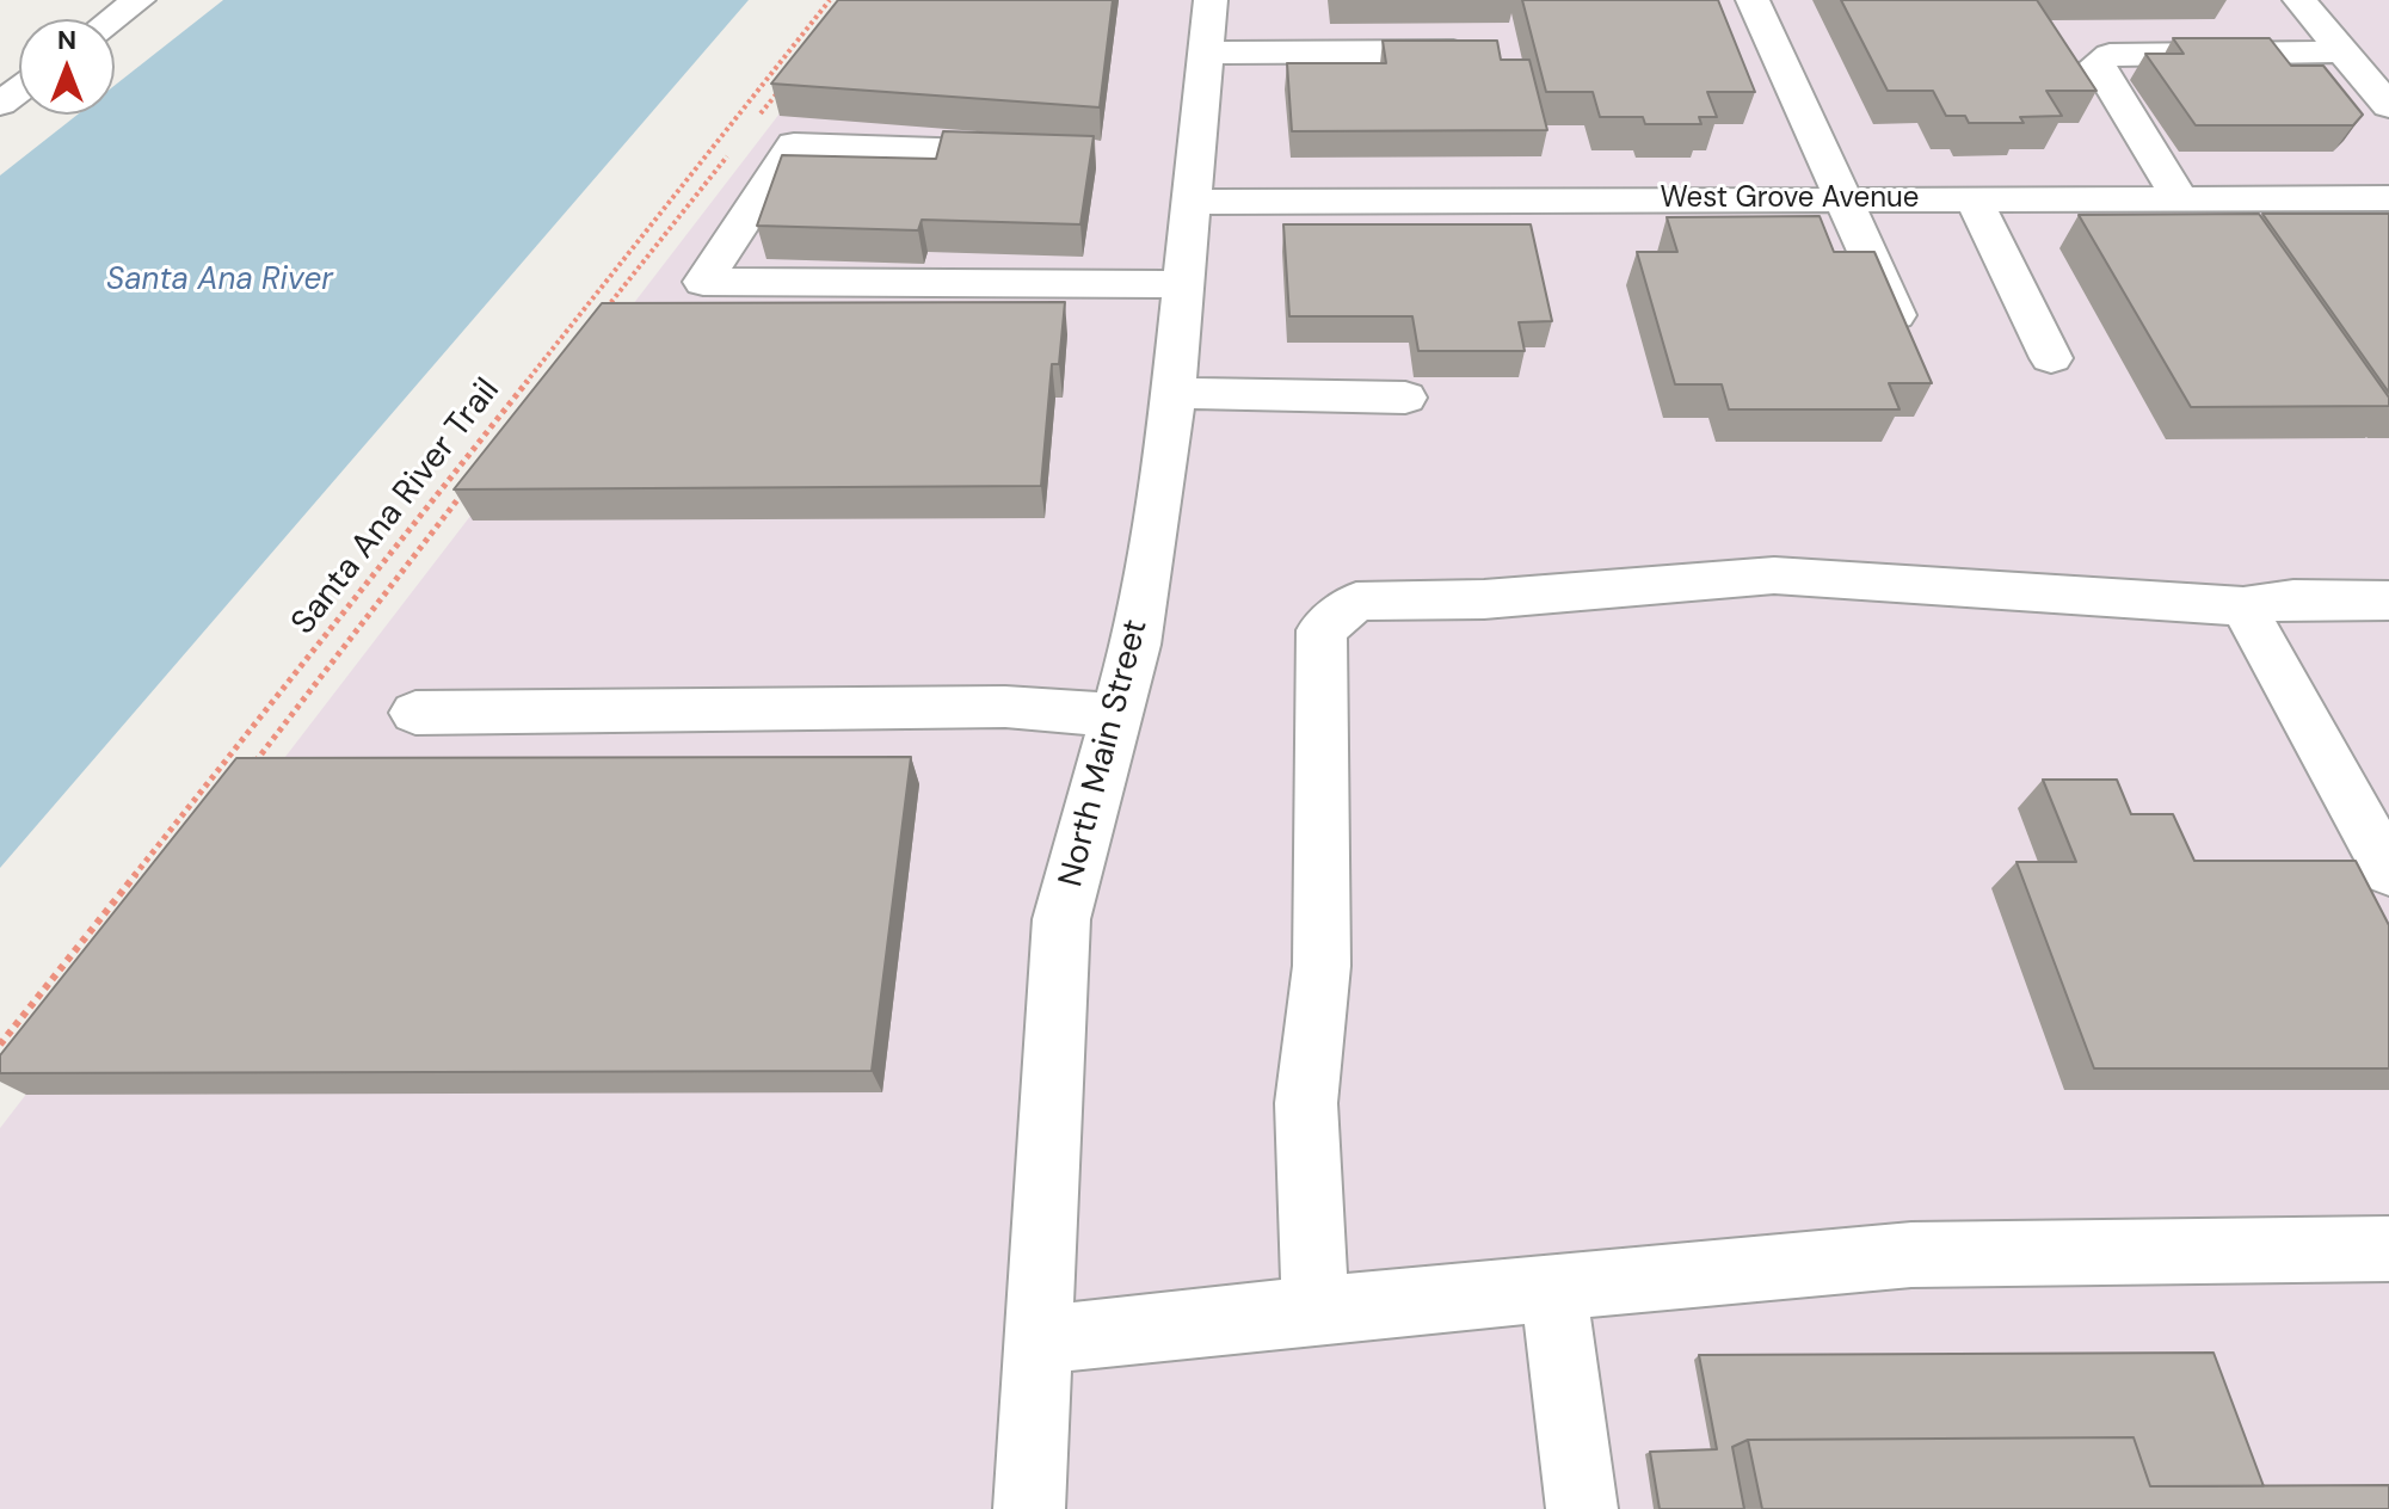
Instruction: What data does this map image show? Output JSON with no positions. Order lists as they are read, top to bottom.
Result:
{
  "streets": {
    "street": ["West Grove Avenue", "North Main Street"],
    "path": ["Santa Ana River Trail"]
  },
  "crossings": [
    ["West Grove Avenue", "North Main Street"]
  ],
  "water": ["Santa Ana River"],
  "north": "top"
}
